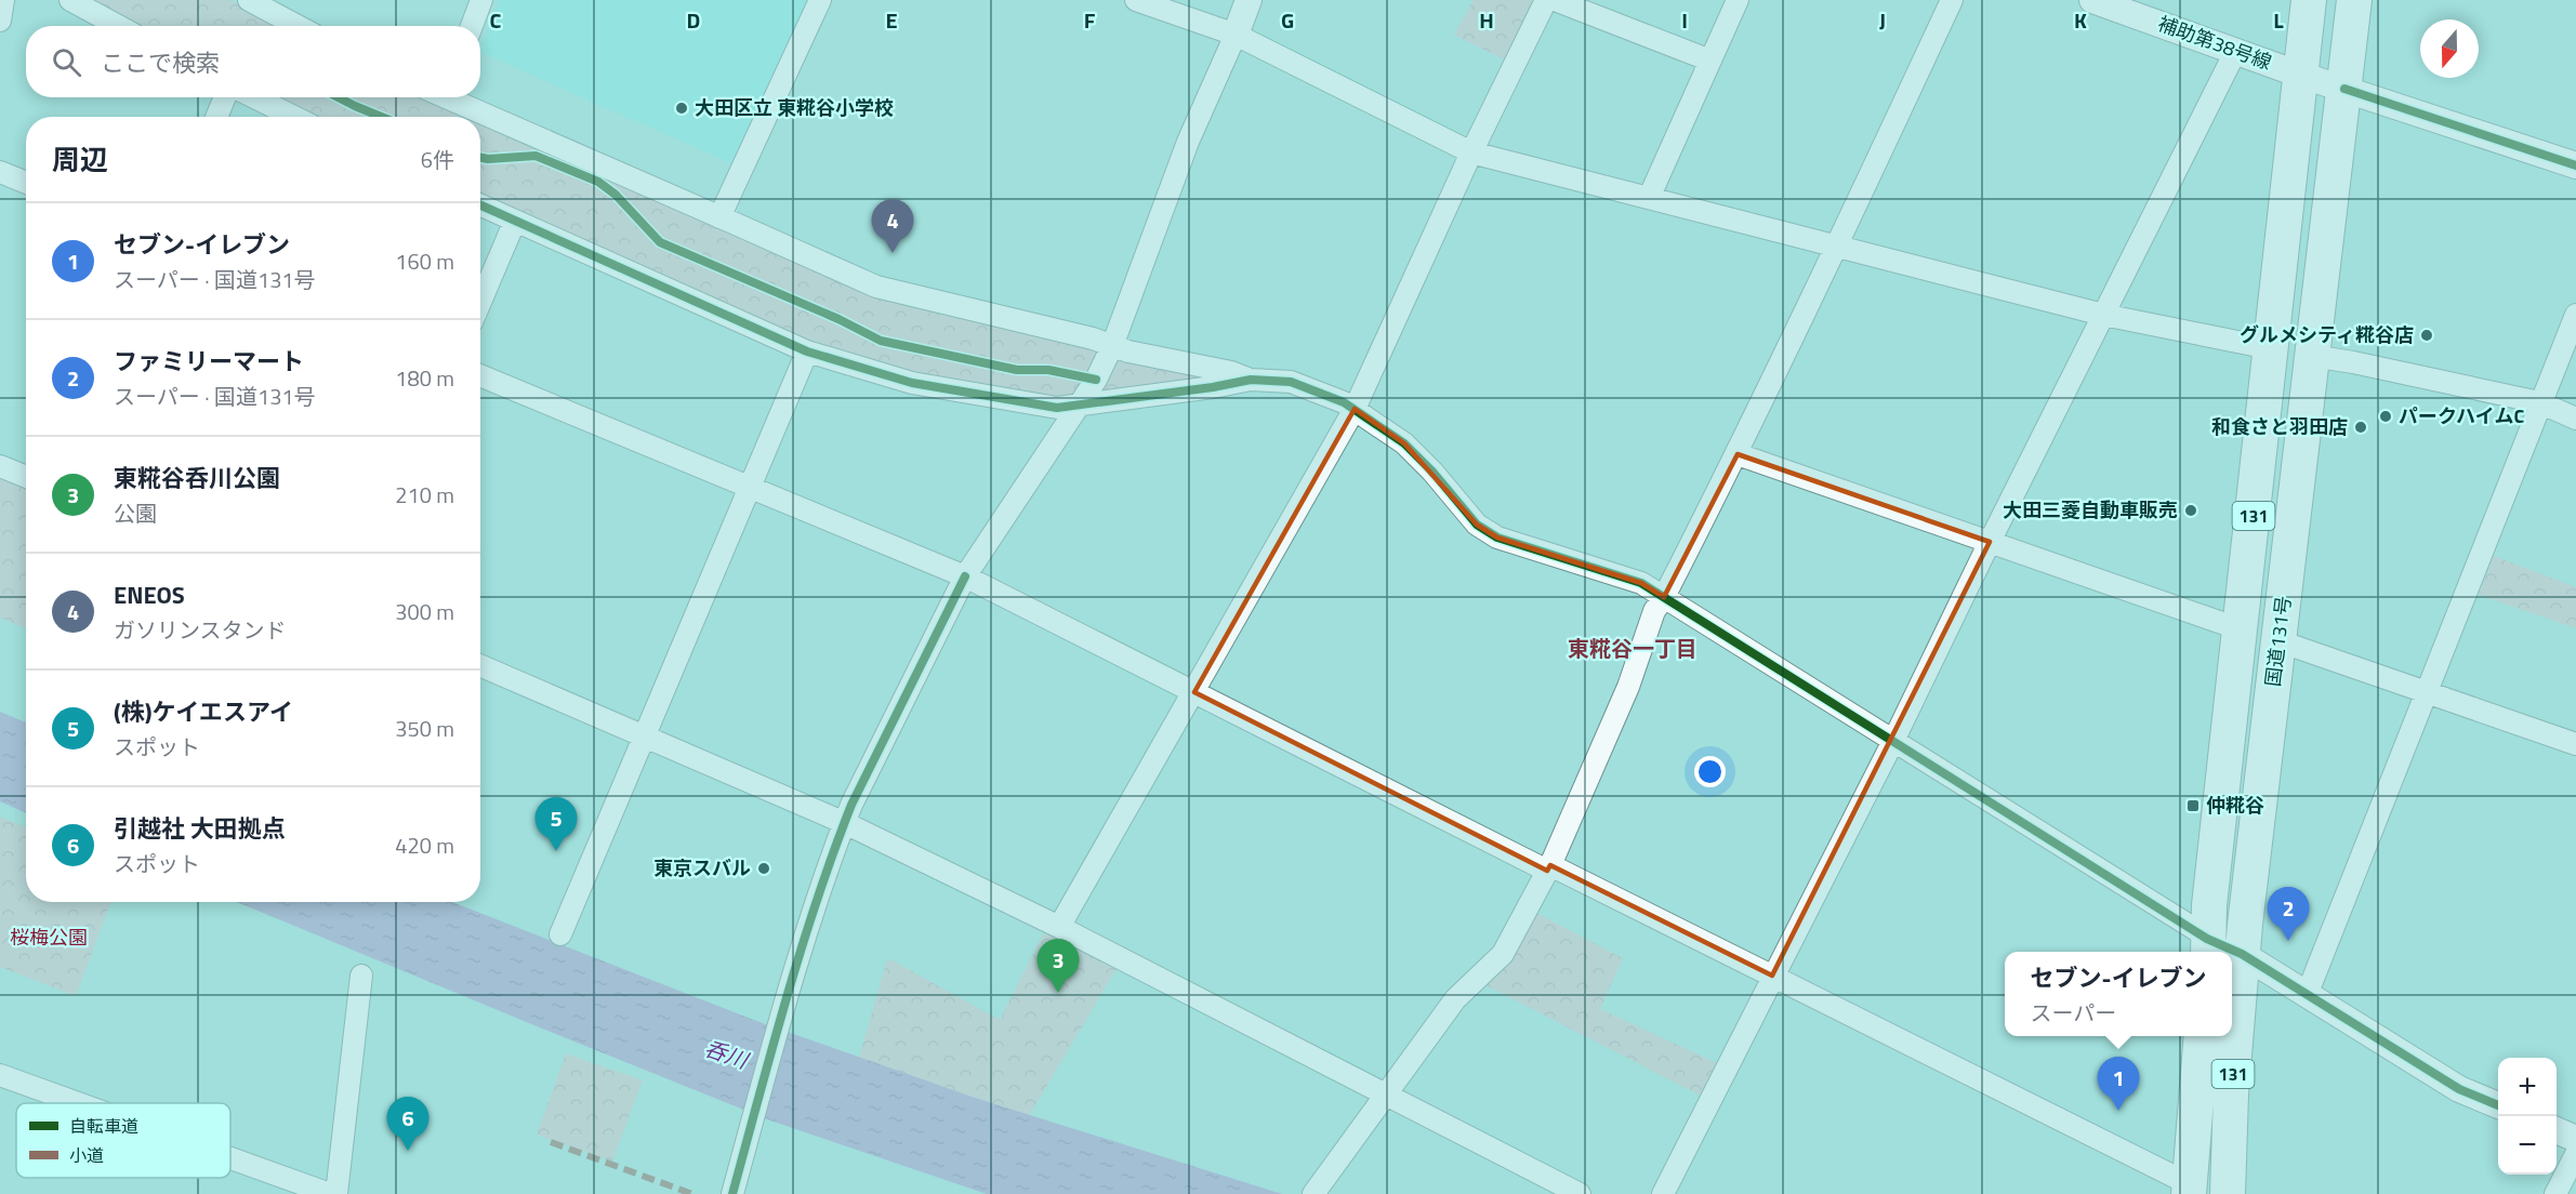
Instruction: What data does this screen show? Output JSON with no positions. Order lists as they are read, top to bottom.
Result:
{
  "streets": {
    "highway": ["131", "国道131号"],
    "street": ["補助第38号線"]
  },
  "crossings": [
    ["補助第38号線", "131"],
    ["補助第38号線", "国道131号"],
    ["131", "国道131号"]
  ],
  "districts": ["東糀谷一丁目"],
  "water": ["呑川"],
  "parks": ["桜梅公園"],
  "places": {
    "other": [
      "大田区立 東糀谷小学校",
      "グルメシティ糀谷店",
      "パークハイムC",
      "和食さと羽田店",
      "大田三菱自動車販売",
      "東京スバル"
    ],
    "transit": ["仲糀谷"]
  },
  "legend": ["自転車道", "小道"],
  "north": "bottom",
  "page": {
    "search": "ここで検索",
    "heading": ["周辺", "6件"],
    "pins": [
      "4",
      "5",
      "2",
      "3",
      "1",
      "6"
    ],
    "list": [
      {
        "mark": "1",
        "name": "セブン-イレブン",
        "note": "スーパー · 国道131号",
        "value": "160 m"
      },
      {
        "mark": "2",
        "name": "ファミリーマート",
        "note": "スーパー · 国道131号",
        "value": "180 m"
      },
      {
        "mark": "3",
        "name": "東糀谷呑川公園",
        "note": "公園",
        "value": "210 m"
      },
      {
        "mark": "4",
        "name": "ENEOS",
        "note": "ガソリンスタンド",
        "value": "300 m"
      },
      {
        "mark": "5",
        "name": "(株)ケイエスアイ",
        "note": "スポット",
        "value": "350 m"
      },
      {
        "mark": "6",
        "name": "引越社 大田拠点",
        "note": "スポット",
        "value": "420 m"
      }
    ],
    "popup": ["セブン-イレブン", "スーパー"],
    "map_buttons": ["+", "−"]
  },
  "grid": {
    "columns": [
      "C",
      "D",
      "E",
      "F",
      "G",
      "H",
      "I",
      "J",
      "K",
      "L"
    ]
  }
}
